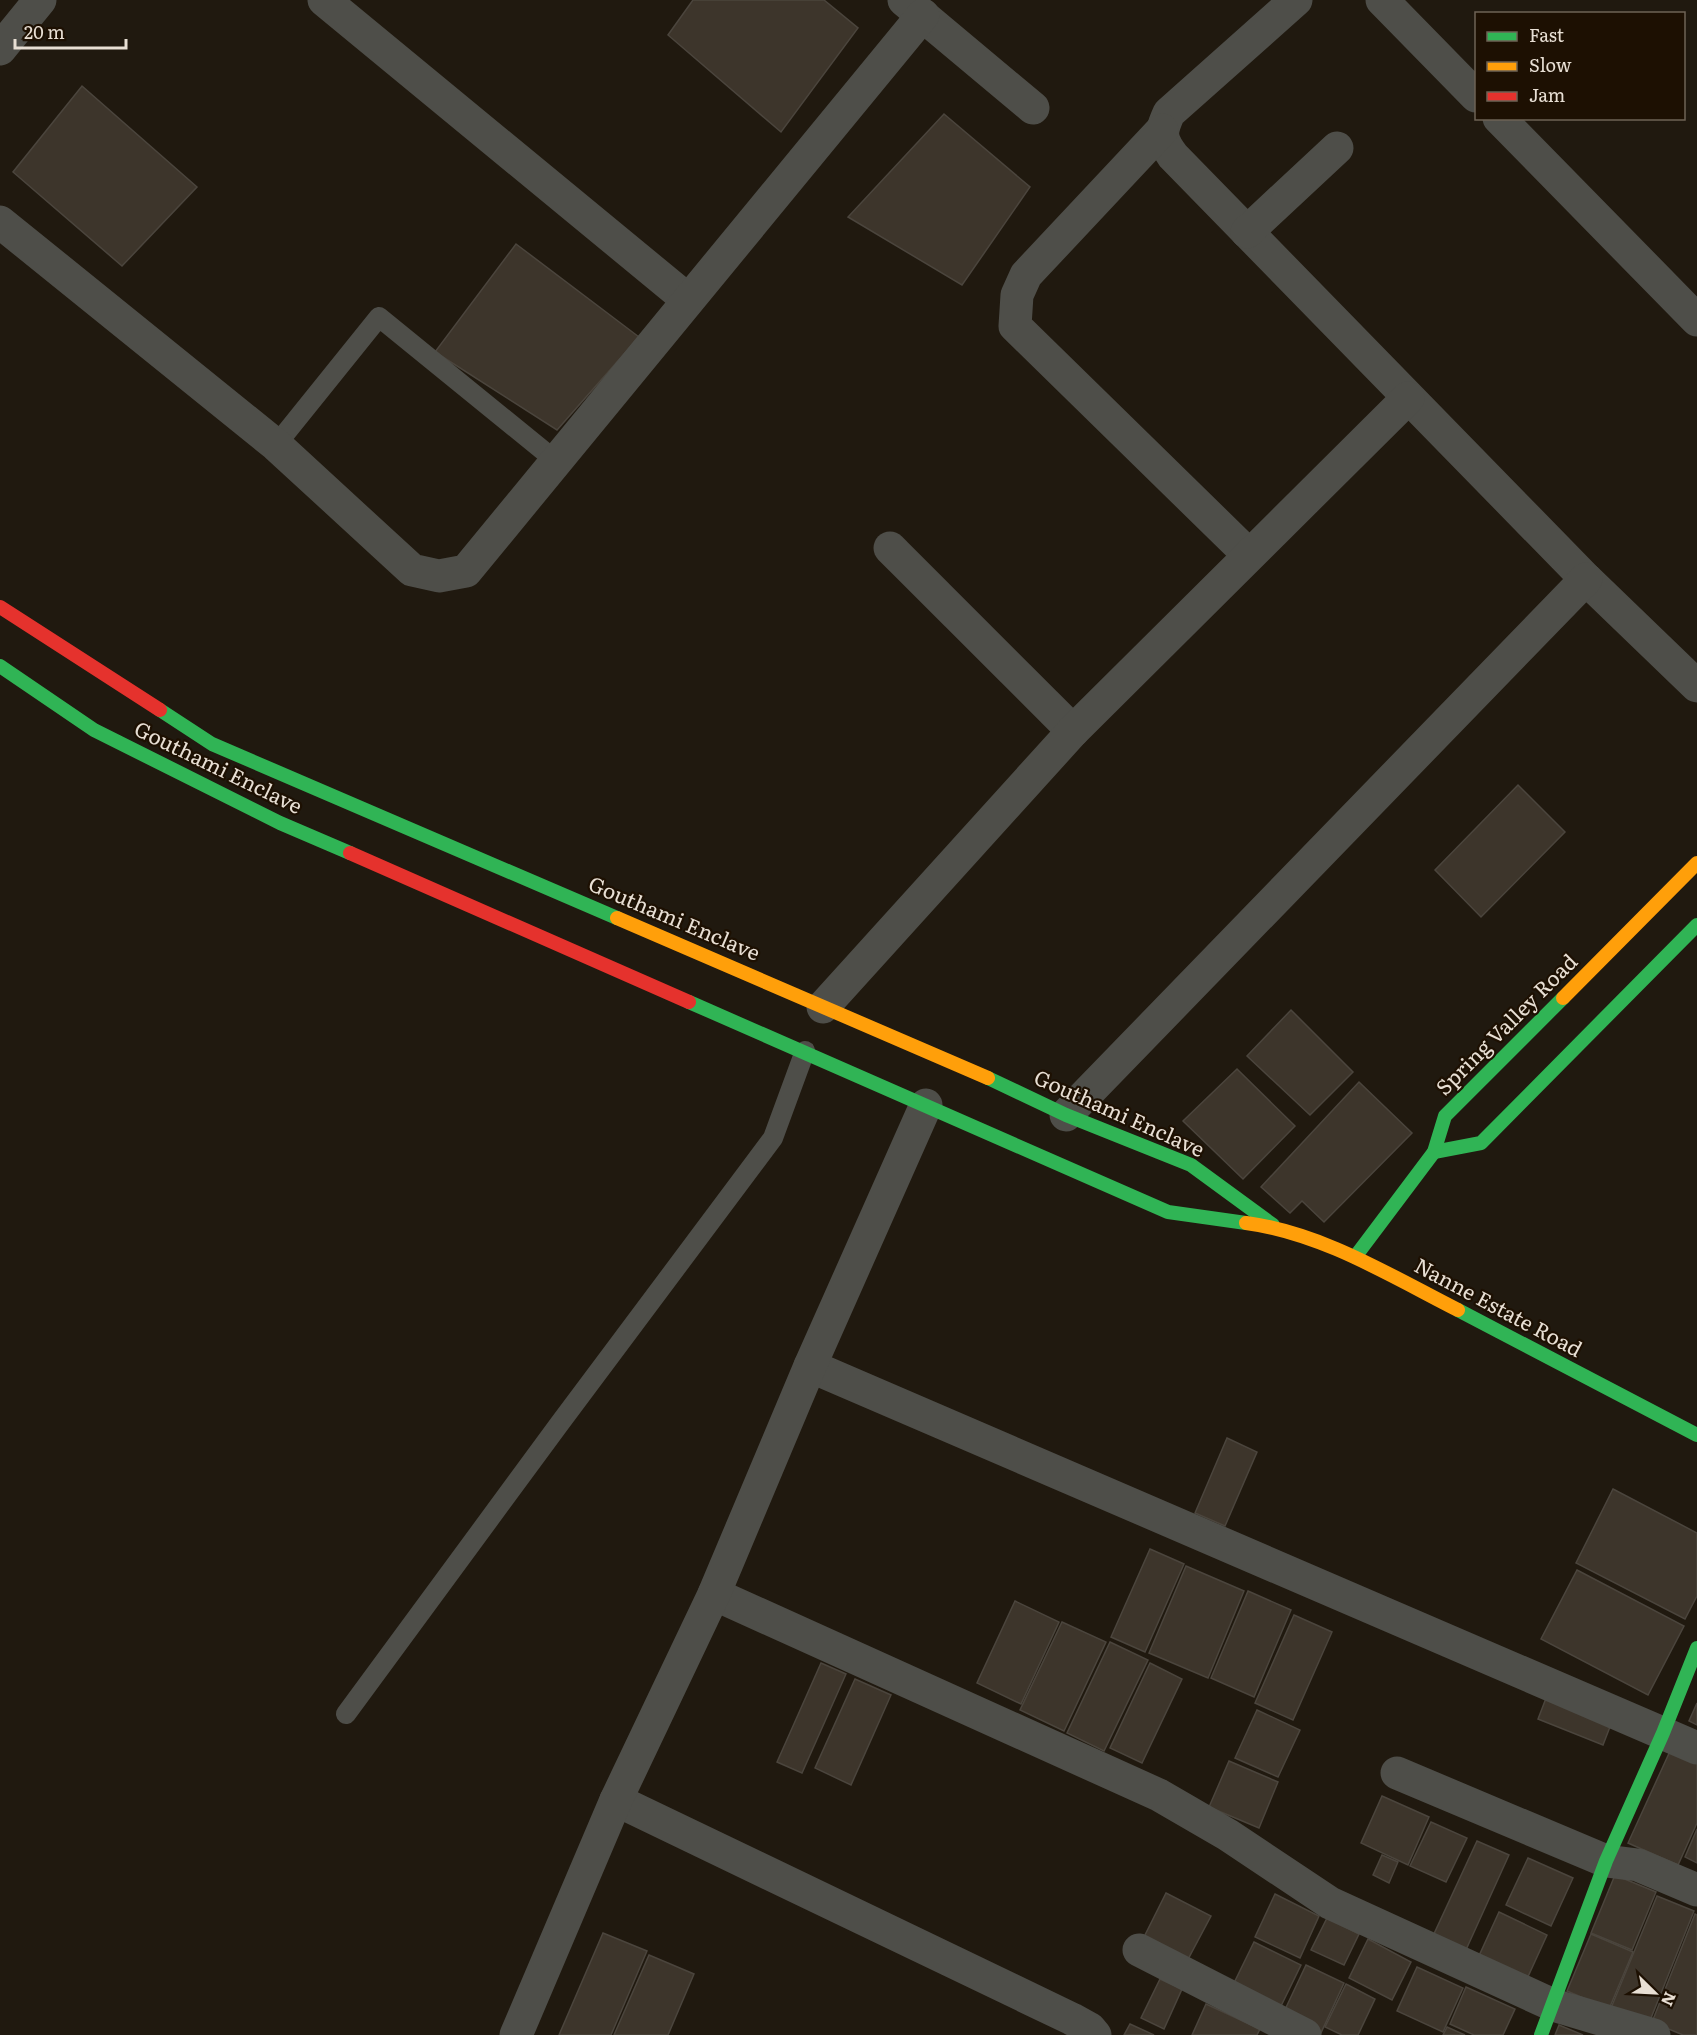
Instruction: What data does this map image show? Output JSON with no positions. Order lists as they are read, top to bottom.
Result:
{
  "streets": {
    "street": ["Gouthami Enclave", "Spring Valley Road", "Nanne Estate Road"]
  },
  "crossings": [
    ["Gouthami Enclave", "Nanne Estate Road"],
    ["Spring Valley Road", "Nanne Estate Road"]
  ],
  "legend": ["Fast", "Slow", "Jam"],
  "scale_bar": "20 m",
  "north": "bottom right"
}
